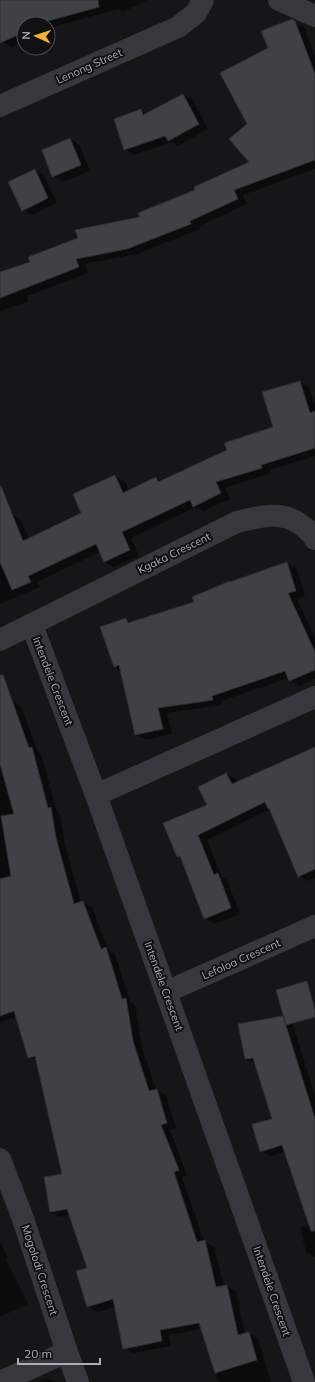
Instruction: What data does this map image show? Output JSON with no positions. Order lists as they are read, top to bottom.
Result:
{
  "streets": {
    "street": [
      "Lenong Street",
      "Kgaka Crescent",
      "Intendele Crescent",
      "Lefoloa Crescent",
      "Mogolodi Crescent"
    ]
  },
  "crossings": [
    ["Kgaka Crescent", "Intendele Crescent"],
    ["Intendele Crescent", "Lefoloa Crescent"]
  ],
  "scale_bar": "20 m",
  "north": "left"
}
